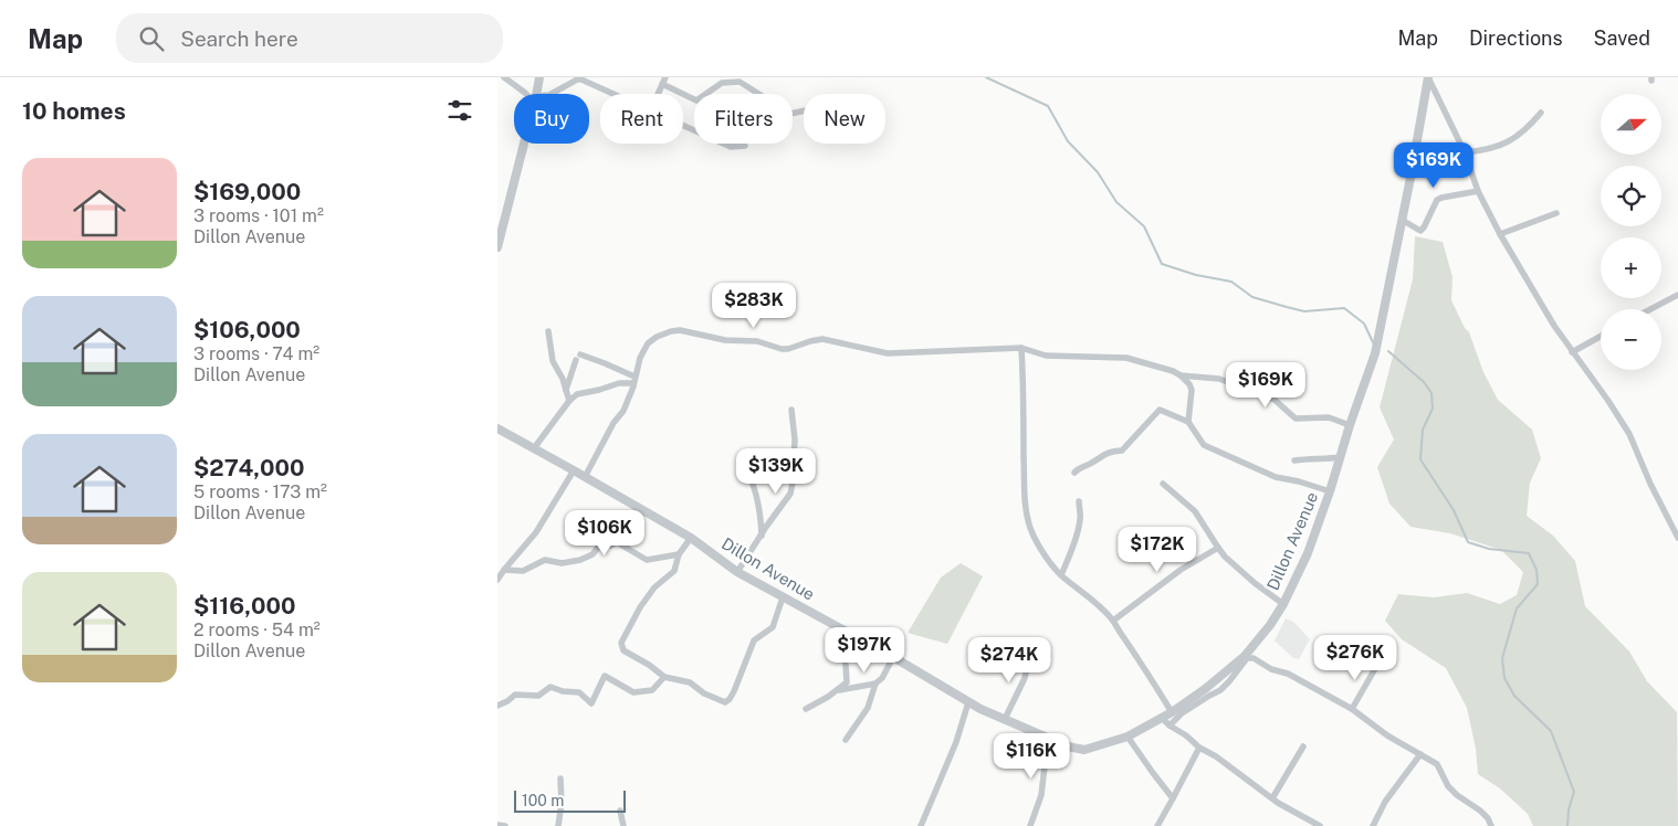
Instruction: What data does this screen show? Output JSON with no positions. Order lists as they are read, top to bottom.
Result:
{
  "streets": {
    "street": ["Dillon Avenue"]
  },
  "scale_bar": "100 m",
  "north": "right",
  "page": {
    "header": "Map",
    "search": "Search here",
    "nav": ["Map", "Directions", "Saved"],
    "heading": "10 homes",
    "map_buttons": ["+", "−"],
    "chip": [
      "Buy",
      "Rent",
      "Filters",
      "New"
    ],
    "price": [
      "$169K",
      "$283K",
      "$169K",
      "$139K",
      "$106K",
      "$172K",
      "$197K",
      "$276K",
      "$274K",
      "$116K"
    ],
    "list": [
      {
        "name": "$169,000",
        "note": "3 rooms · 101 m² · Dillon Avenue"
      },
      {
        "name": "$106,000",
        "note": "3 rooms · 74 m² · Dillon Avenue"
      },
      {
        "name": "$274,000",
        "note": "5 rooms · 173 m² · Dillon Avenue"
      },
      {
        "name": "$116,000",
        "note": "2 rooms · 54 m² · Dillon Avenue"
      }
    ],
    "scale": "100 m"
  }
}
